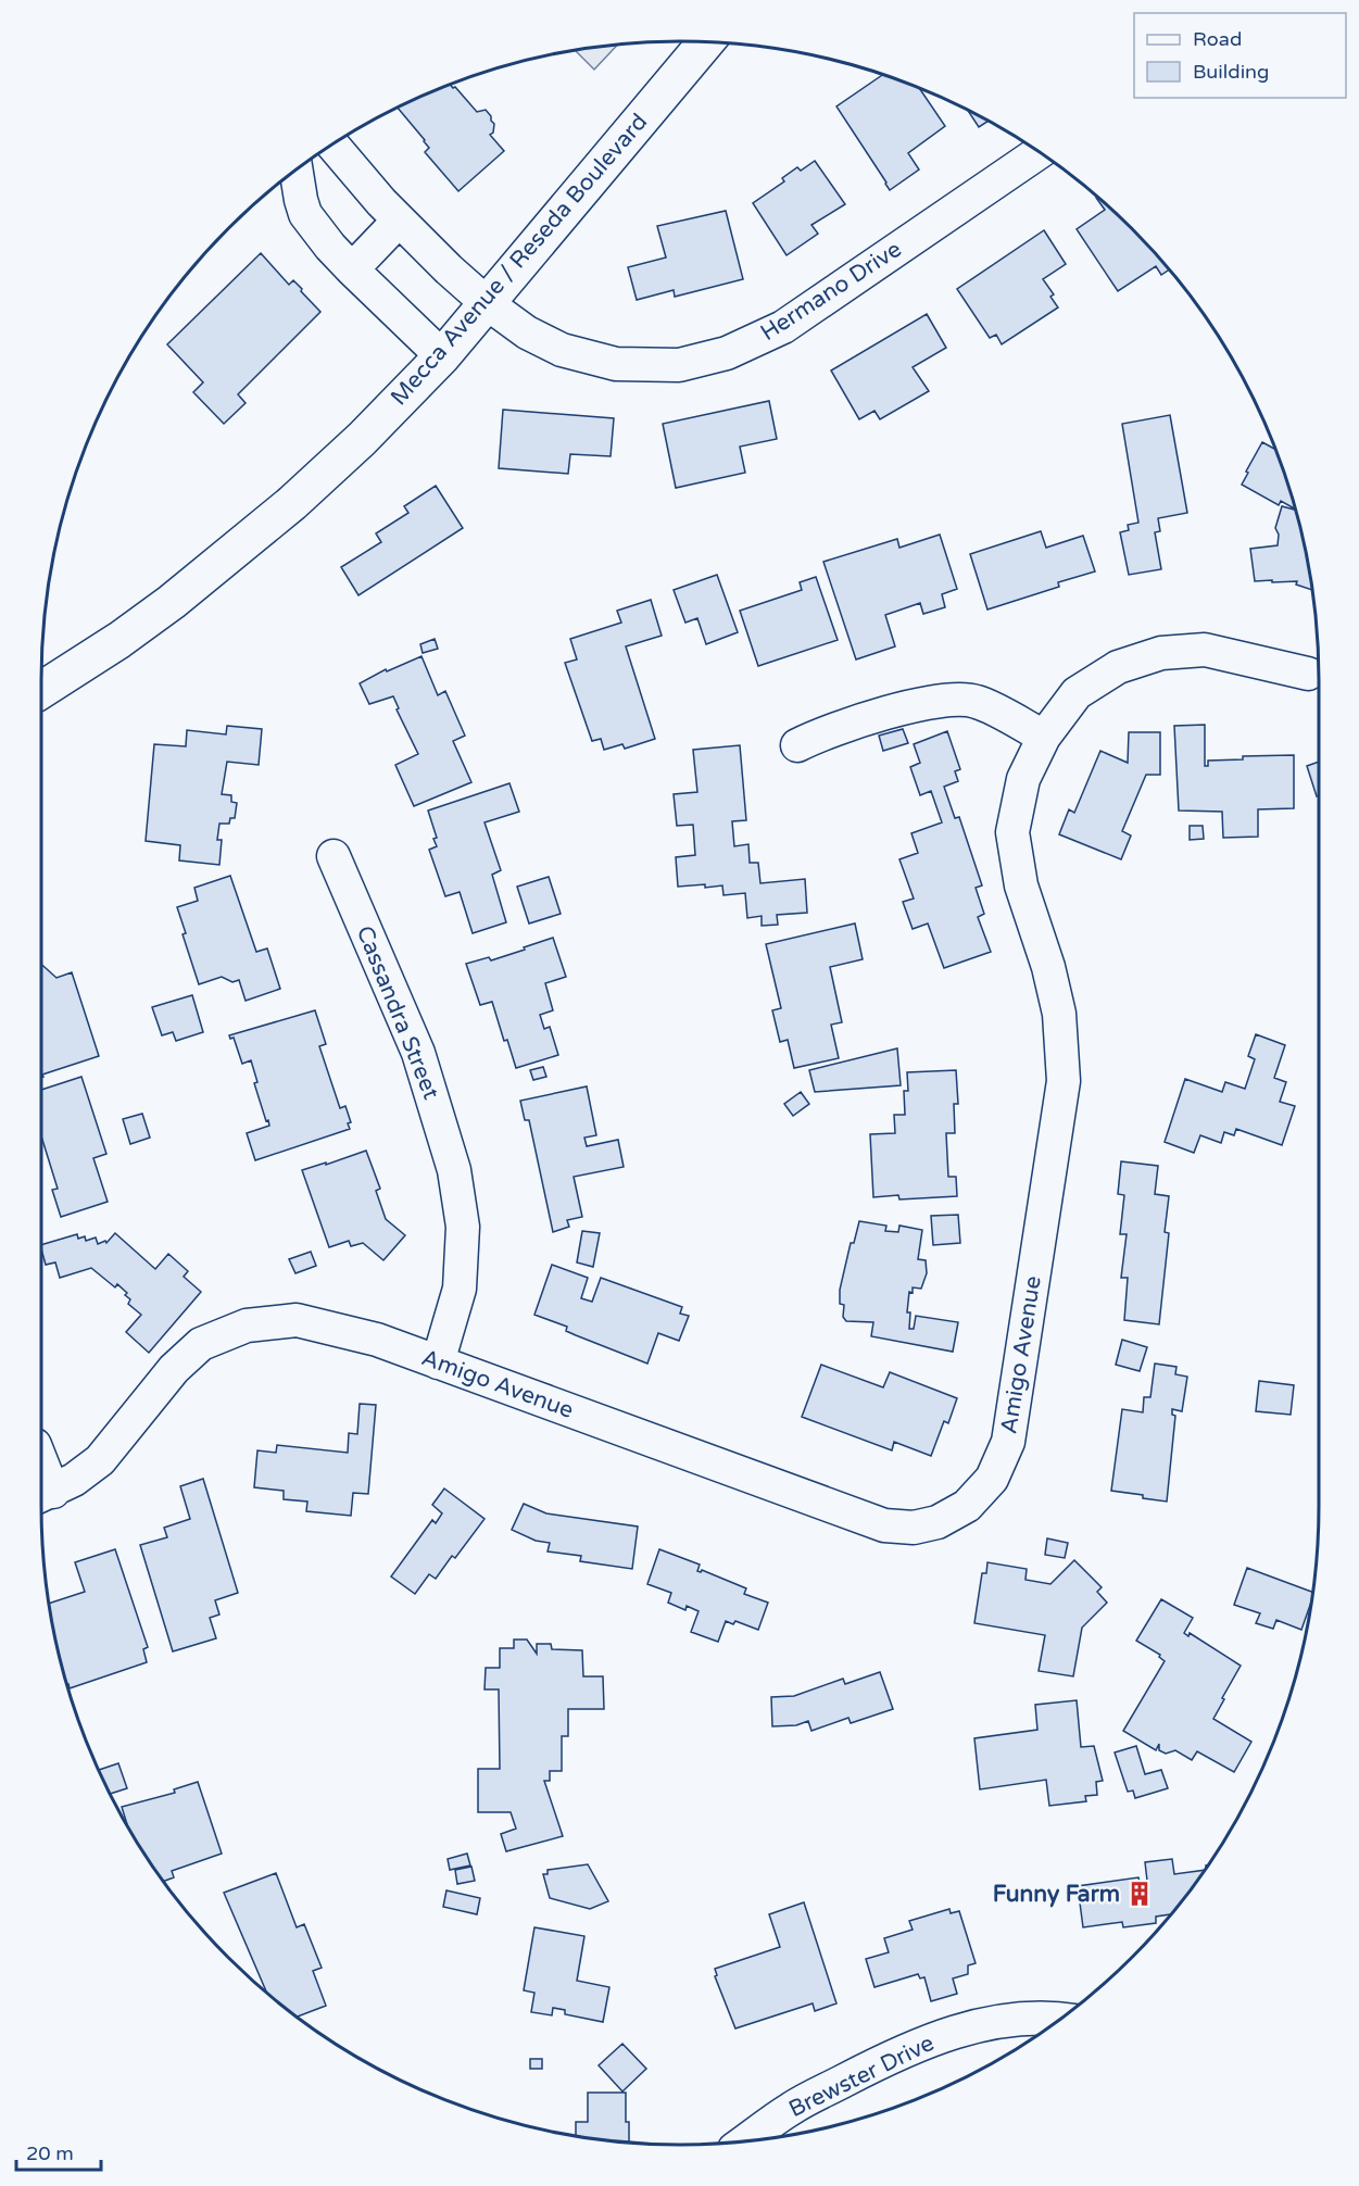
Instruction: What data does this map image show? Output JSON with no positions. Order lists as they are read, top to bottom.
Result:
{
  "streets": {
    "main road": ["Mecca Avenue / Reseda Boulevard"],
    "street": [
      "Hermano Drive",
      "Cassandra Street",
      "Amigo Avenue",
      "Brewster Drive"
    ]
  },
  "crossings": [
    ["Mecca Avenue / Reseda Boulevard", "Hermano Drive"],
    ["Cassandra Street", "Amigo Avenue"]
  ],
  "places": {
    "building": ["Funny Farm"]
  },
  "legend": ["Road", "Building"],
  "scale_bar": "20 m"
}
